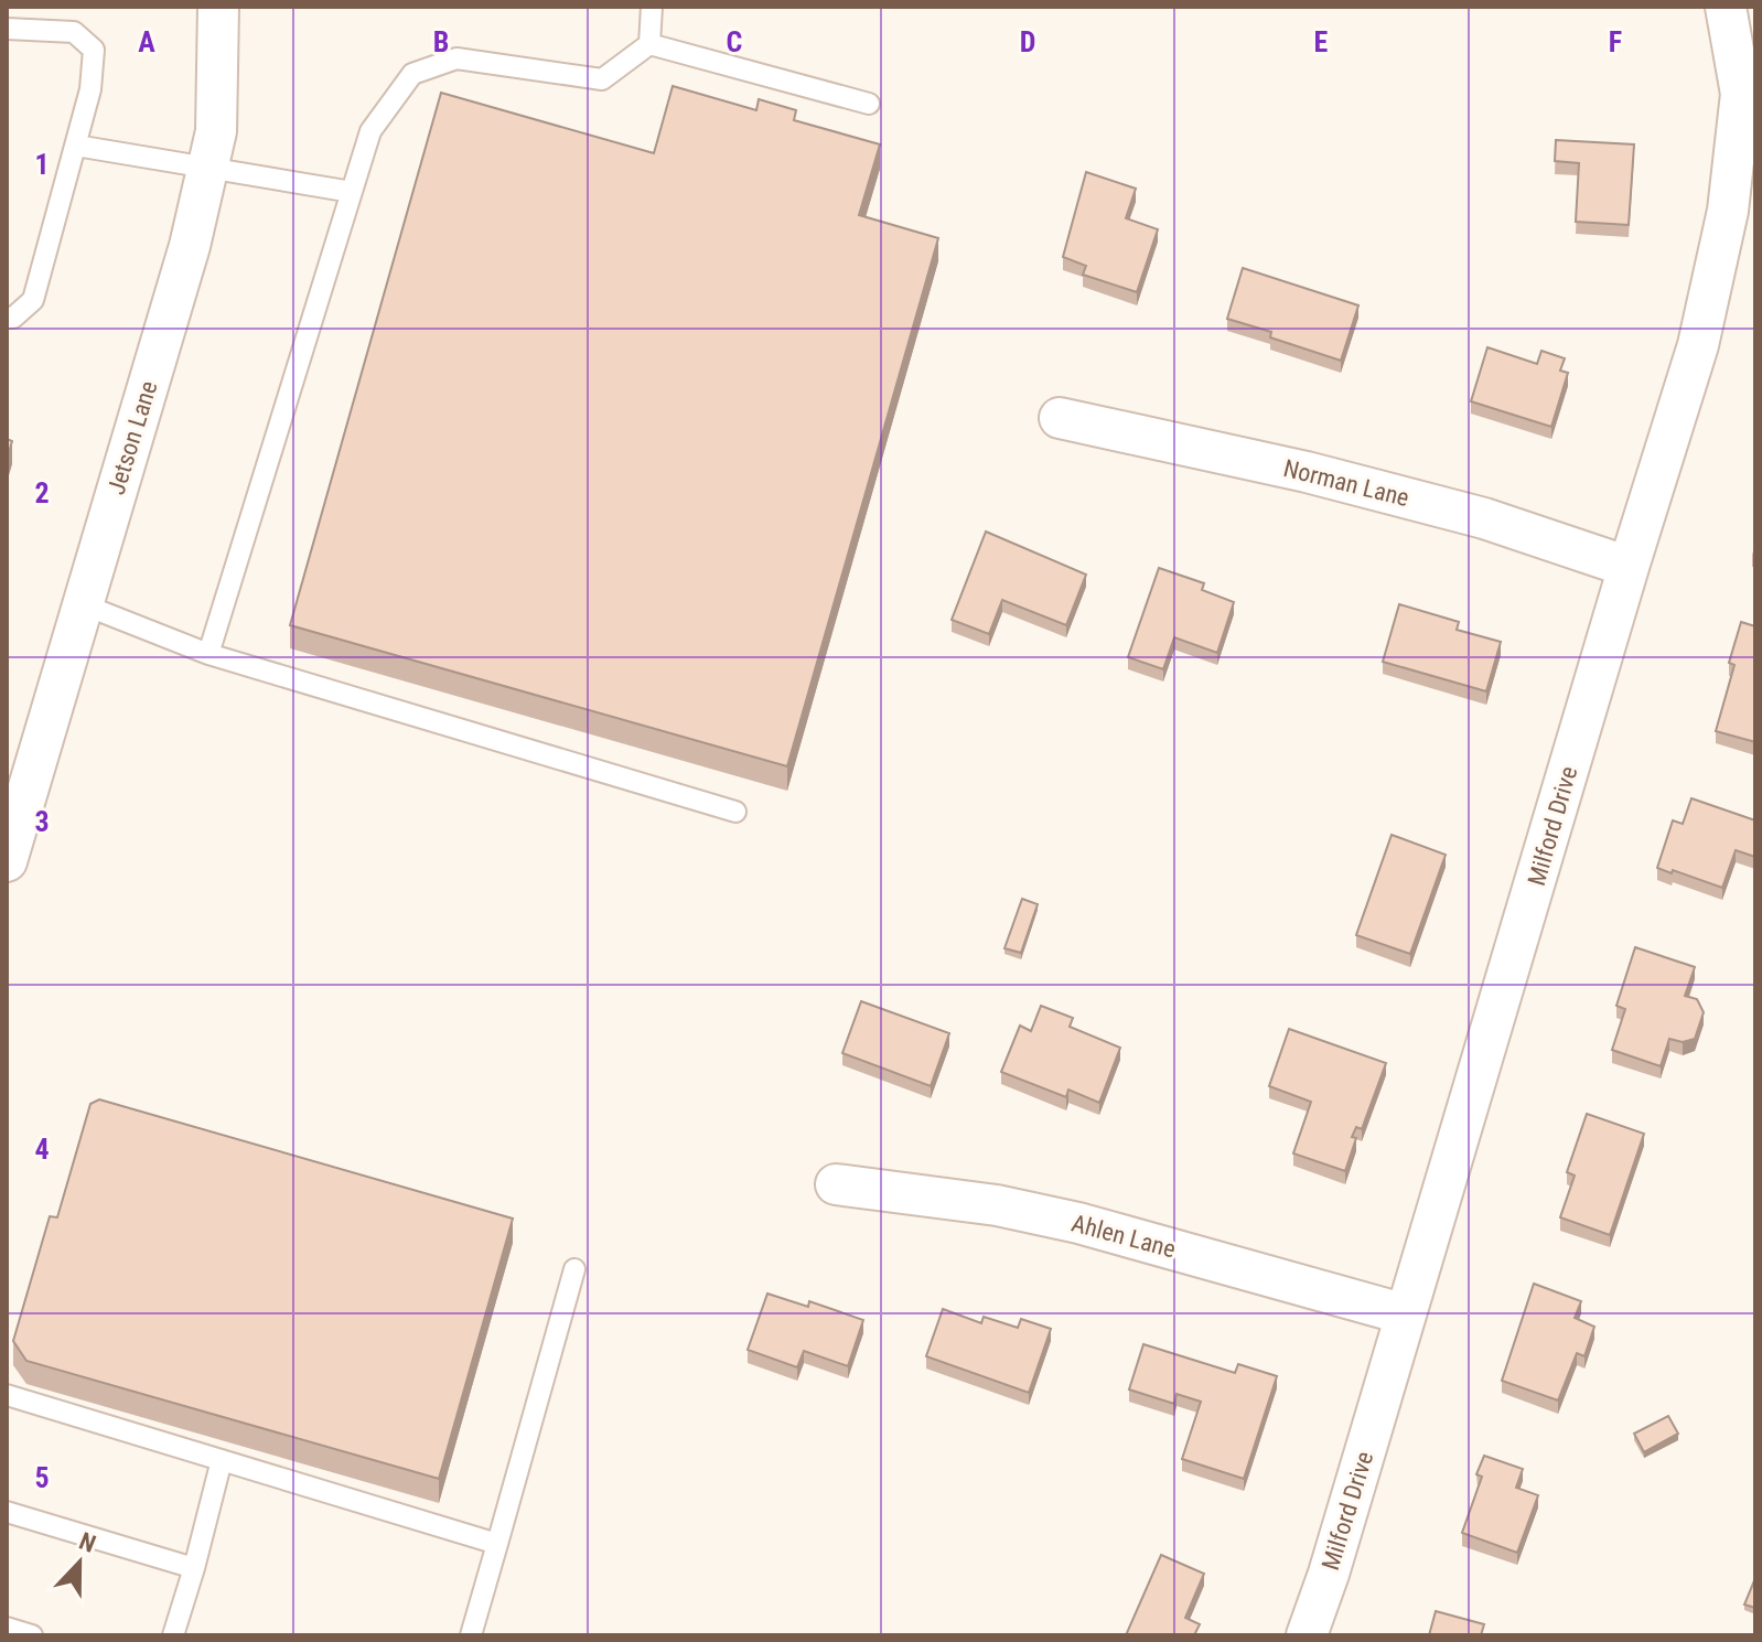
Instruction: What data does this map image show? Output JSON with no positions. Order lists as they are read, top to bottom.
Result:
{
  "streets": {
    "street": [
      "Jetson Lane",
      "Norman Lane",
      "Milford Drive",
      "Ahlen Lane"
    ]
  },
  "crossings": [
    ["Norman Lane", "Milford Drive"],
    ["Milford Drive", "Ahlen Lane"]
  ],
  "north": "top",
  "grid": {
    "columns": [
      "A",
      "B",
      "C",
      "D",
      "E",
      "F"
    ],
    "rows": [
      "1",
      "2",
      "3",
      "4",
      "5"
    ]
  }
}
